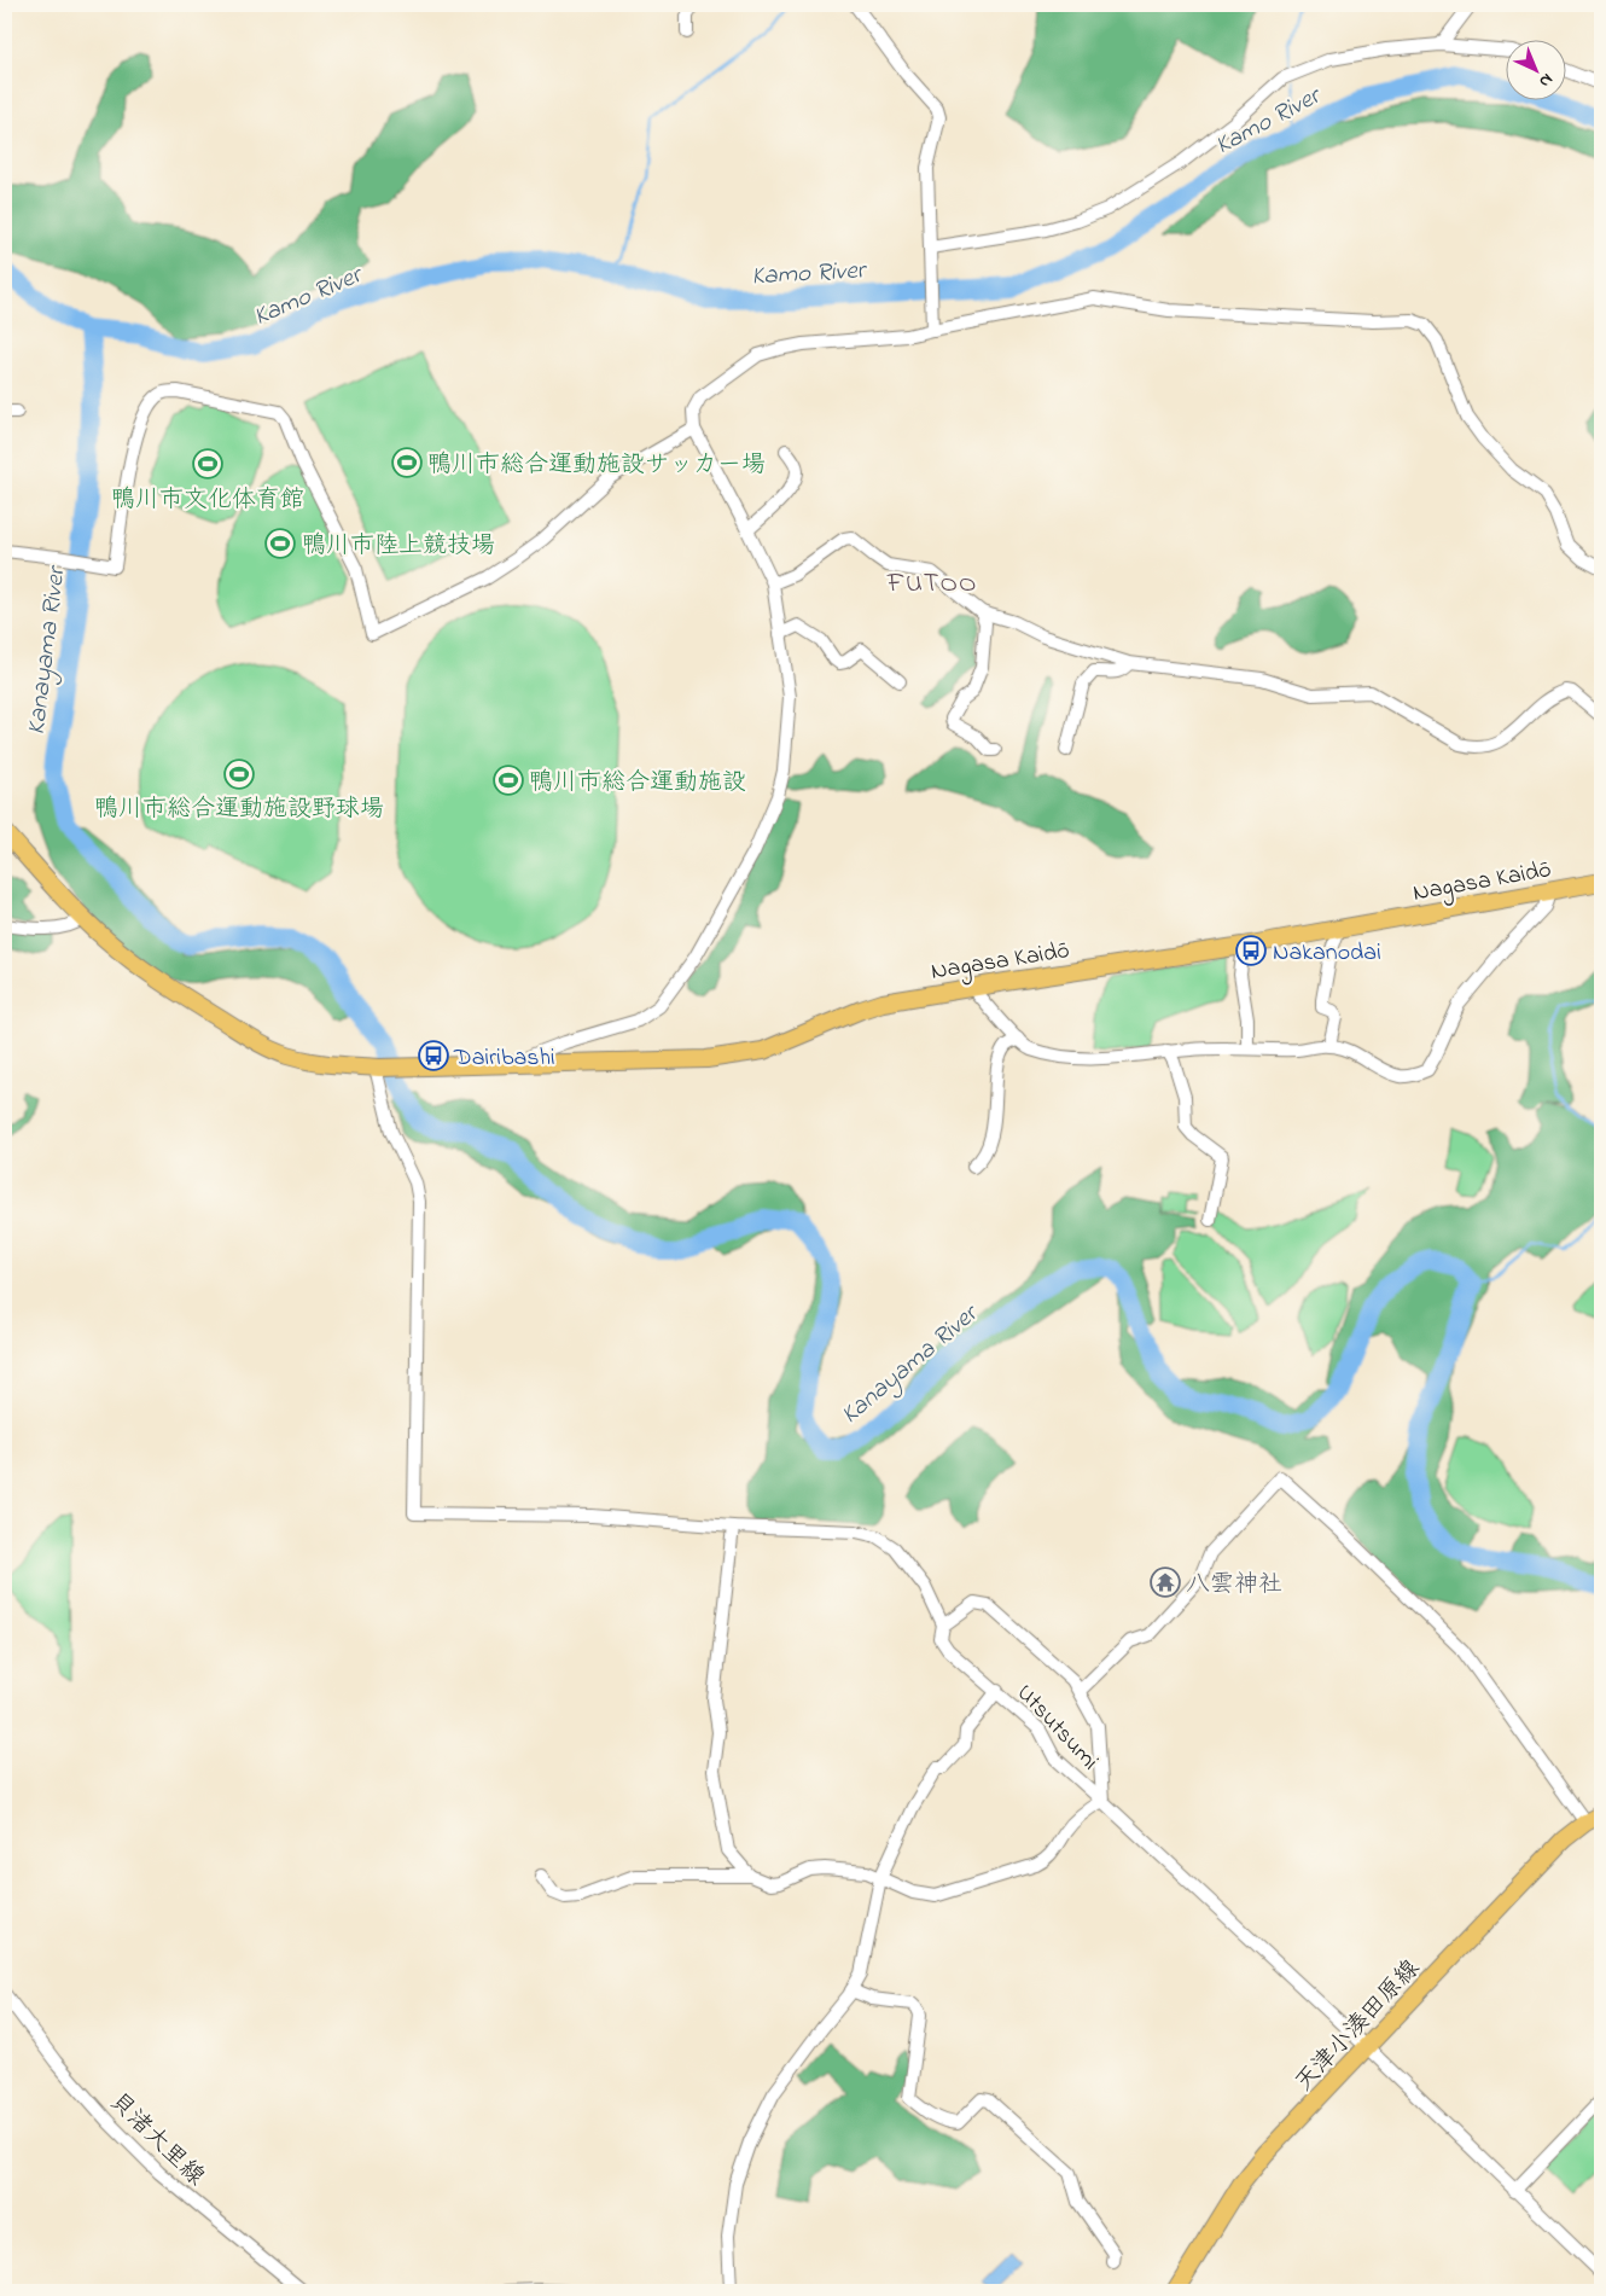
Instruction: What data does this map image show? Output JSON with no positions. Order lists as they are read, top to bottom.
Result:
{
  "streets": {
    "main road": ["Nagasa Kaidō", "天津小湊田原線"],
    "street": ["Utsutsumi", "貝渚大里線"]
  },
  "crossings": [
    ["Nagasa Kaidō", "Utsutsumi"],
    ["Utsutsumi", "天津小湊田原線"]
  ],
  "districts": ["FUTOO"],
  "water": ["Kamo River", "Kanayama River"],
  "places": {
    "sports": [
      "鴨川市総合運動施設サッカー場",
      "鴨川市文化体育館",
      "鴨川市陸上競技場",
      "鴨川市総合運動施設野球場",
      "鴨川市総合運動施設"
    ],
    "bus stop": ["Nakanodai", "Dairibashi"],
    "temple": ["八雲神社"]
  },
  "north": "bottom right"
}
